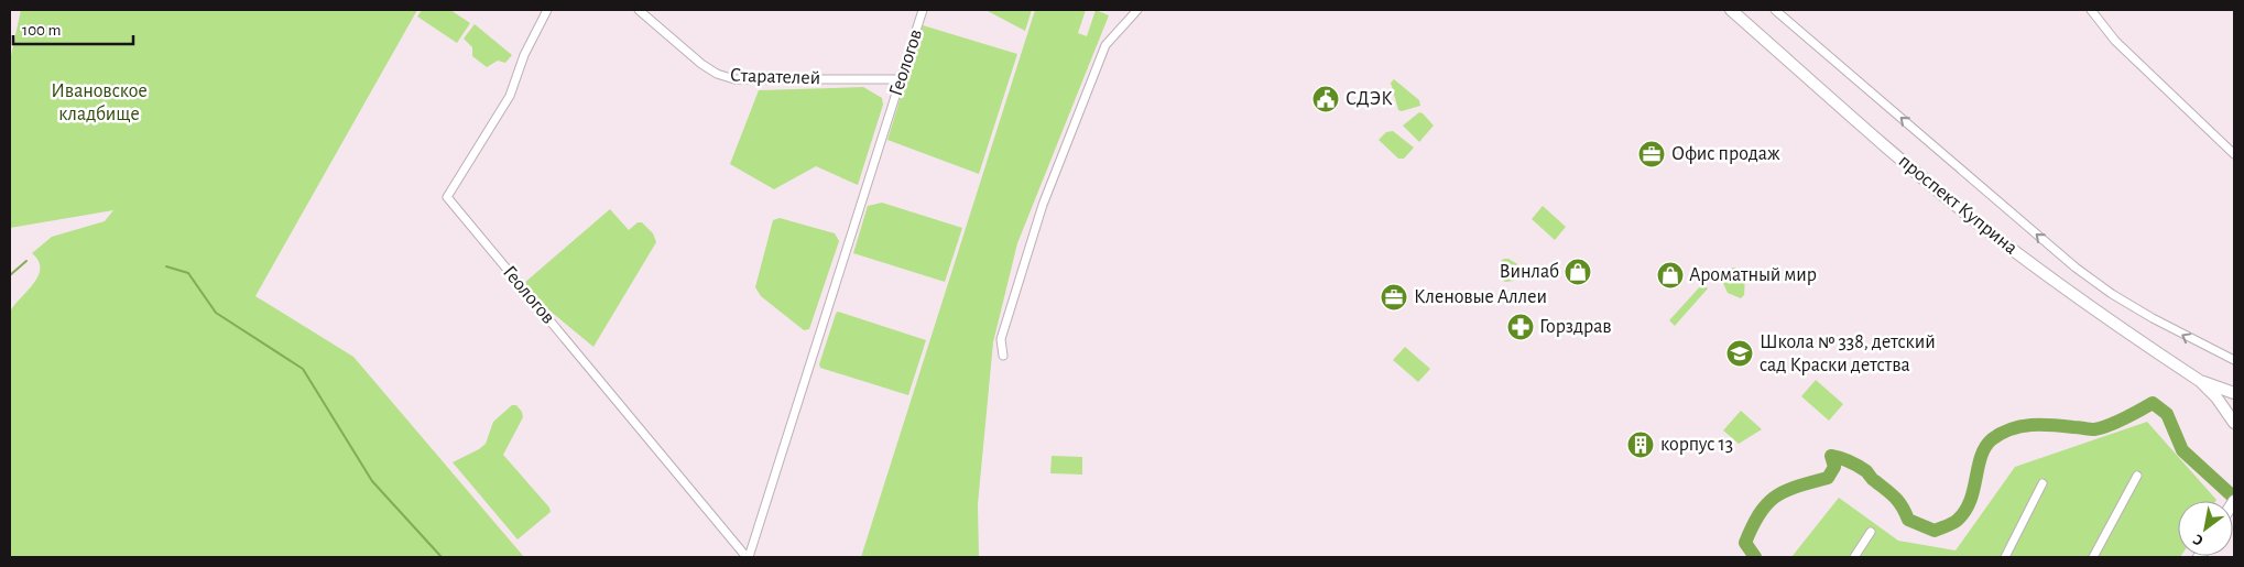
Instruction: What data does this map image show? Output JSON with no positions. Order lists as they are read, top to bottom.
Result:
{
  "streets": {
    "main road": ["проспект Куприна"],
    "street": ["Геологов", "Старателей"]
  },
  "crossings": [
    ["Геологов", "Старателей"]
  ],
  "parks": ["Ивановское кладбище"],
  "places": {
    "public building": ["СДЭК"],
    "office": ["Офис продаж", "Кленовые Аллеи"],
    "shop": ["Винлаб", "Ароматный мир"],
    "pharmacy": ["Горздрав"],
    "school or university": ["Школа № 338, детский сад Краски детства"],
    "building": ["корпус 13"]
  },
  "scale_bar": "100 m",
  "north": "bottom left"
}
